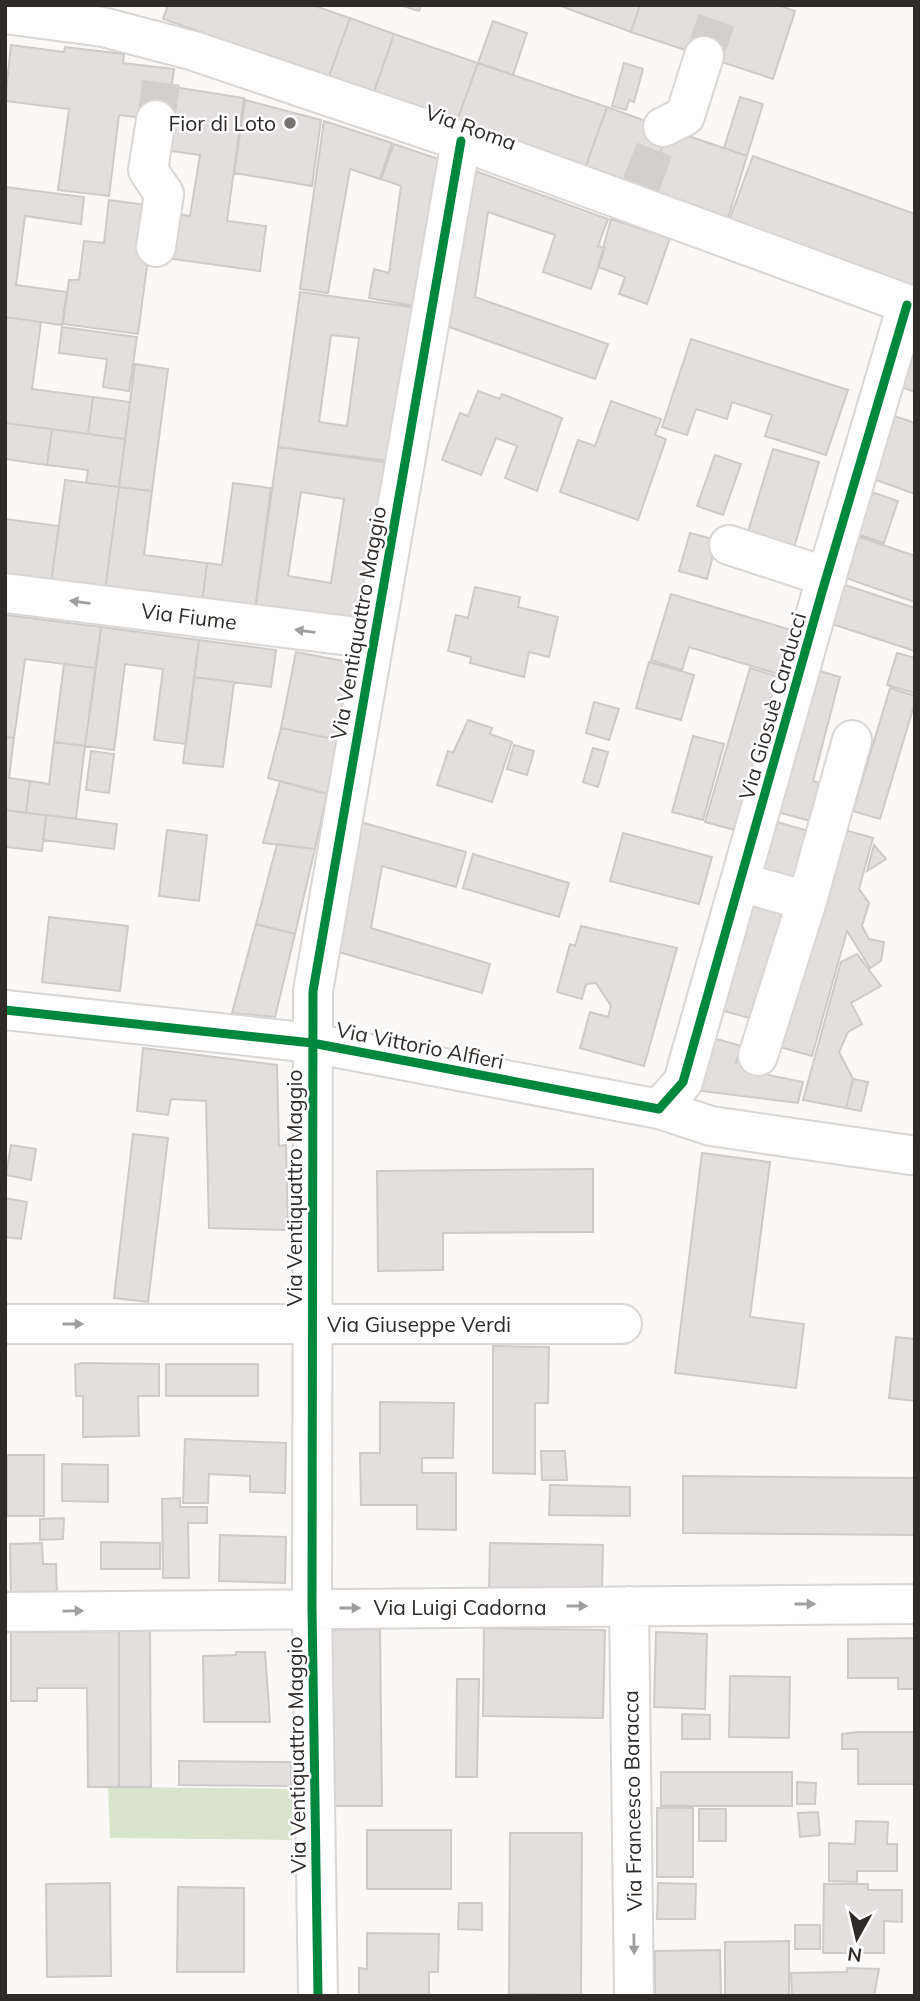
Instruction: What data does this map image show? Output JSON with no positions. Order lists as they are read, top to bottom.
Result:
{
  "streets": {
    "street": [
      "Via Roma",
      "Via Fiume",
      "Via Ventiquattro Maggio",
      "Via Giosuè Carducci",
      "Via Vittorio Alfieri",
      "Via Giuseppe Verdi",
      "Via Luigi Cadorna",
      "Via Francesco Baracca"
    ]
  },
  "crossings": [
    ["Via Roma", "Via Ventiquattro Maggio"],
    ["Via Roma", "Via Giosuè Carducci"],
    ["Via Fiume", "Via Ventiquattro Maggio"],
    ["Via Ventiquattro Maggio", "Via Vittorio Alfieri"],
    ["Via Ventiquattro Maggio", "Via Giuseppe Verdi"],
    ["Via Ventiquattro Maggio", "Via Luigi Cadorna"],
    ["Via Giosuè Carducci", "Via Vittorio Alfieri"],
    ["Via Luigi Cadorna", "Via Francesco Baracca"]
  ],
  "one_way": [
    "Via Fiume",
    "Via Giuseppe Verdi",
    "Via Luigi Cadorna",
    "Via Francesco Baracca"
  ],
  "places": ["Fior di Loto"],
  "north": "bottom"
}
